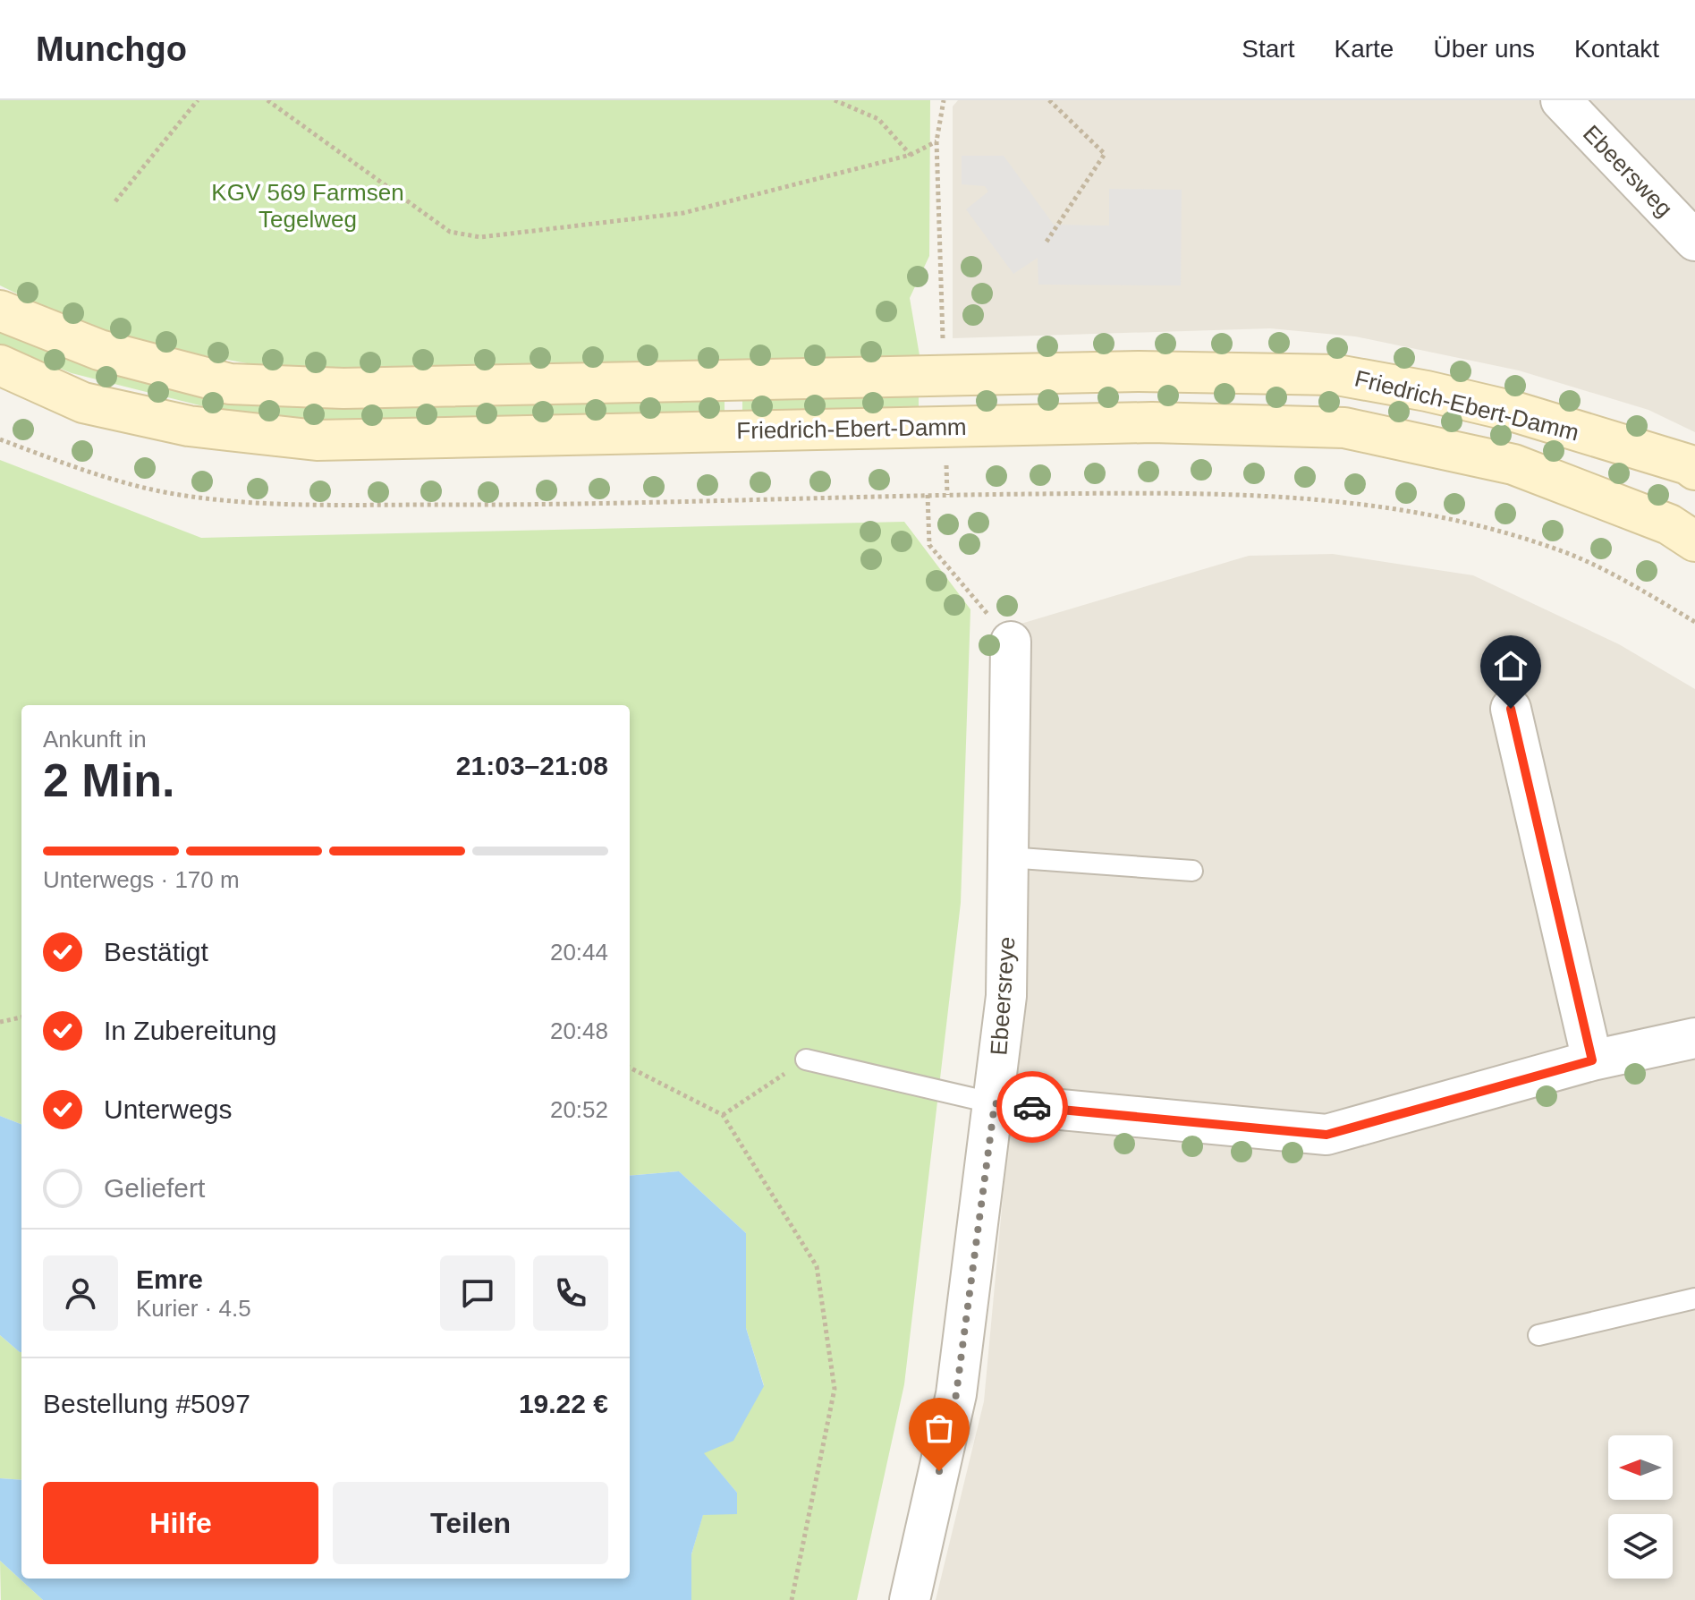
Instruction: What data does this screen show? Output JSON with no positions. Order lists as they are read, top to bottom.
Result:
{
  "streets": {
    "main road": ["Friedrich-Ebert-Damm"],
    "street": ["Ebeersweg", "Ebeersreye"]
  },
  "parks": ["KGV 569 Farmsen Tegelweg"],
  "north": "left",
  "page": {
    "header": "Munchgo",
    "nav": [
      "Start",
      "Karte",
      "Über uns",
      "Kontakt"
    ],
    "heading": ["2 Min.", "Ankunft in", "21:03–21:08"],
    "panel": [
      "Emre",
      "Kurier · 4.5",
      "Bestellung #5097",
      "19.22 €"
    ],
    "bar": "Unterwegs · 170 m",
    "list": [
      ["Bestätigt", "20:44"],
      ["In Zubereitung", "20:48"],
      ["Unterwegs", "20:52"],
      "Geliefert"
    ],
    "buttons": ["Hilfe", "Teilen"]
  }
}
